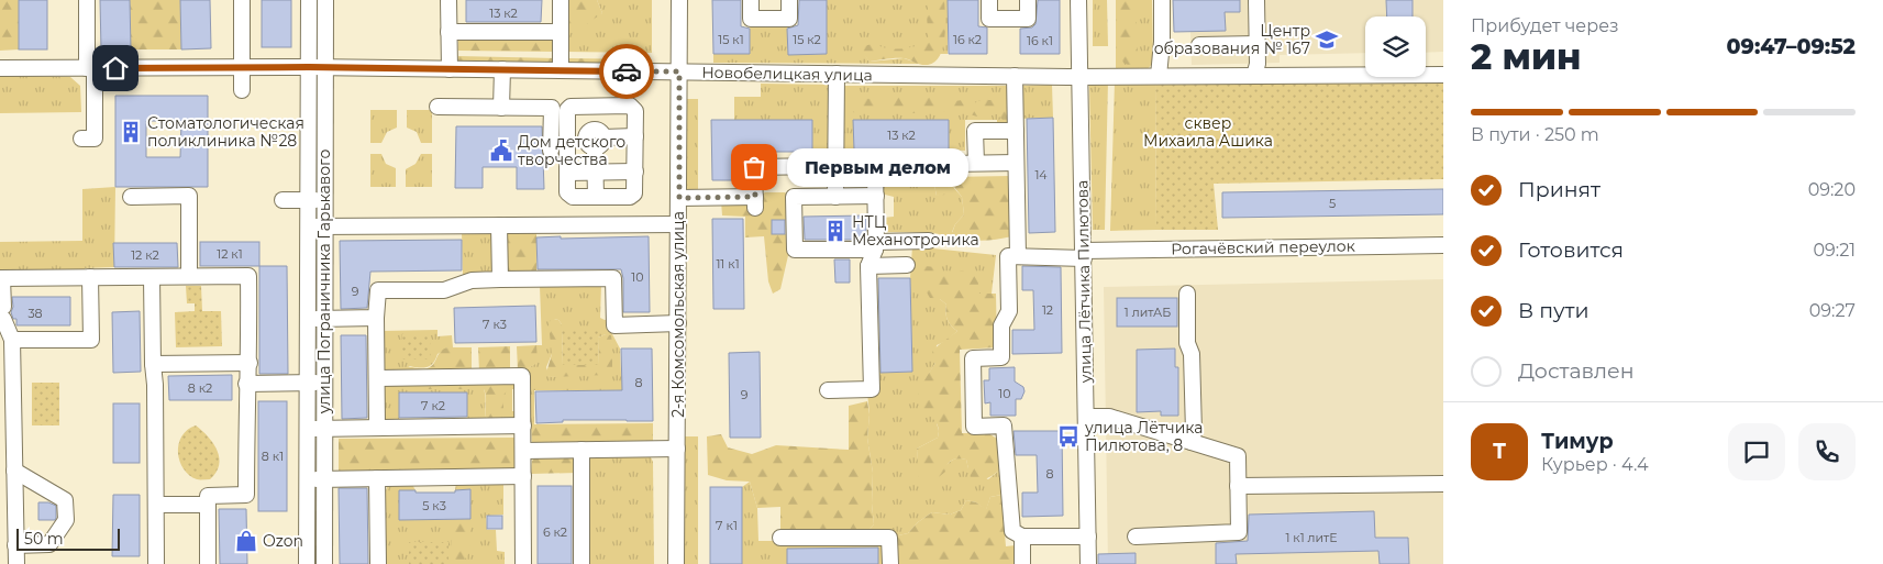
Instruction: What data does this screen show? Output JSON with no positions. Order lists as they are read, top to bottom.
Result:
{
  "streets": {
    "street": [
      "Новобелицкая улица",
      "Рогачёвский переулок",
      "улица Пограничника Гарькавого",
      "улица Лётчика Пилютова",
      "2-я Комсомольская улица"
    ]
  },
  "crossings": [
    ["Новобелицкая улица", "улица Пограничника Гарькавого"],
    ["Новобелицкая улица", "улица Лётчика Пилютова"],
    ["Новобелицкая улица", "2-я Комсомольская улица"],
    ["Рогачёвский переулок", "улица Лётчика Пилютова"]
  ],
  "parks": ["сквер Михаила Ашика"],
  "places": {
    "school or university": ["Центр образования № 167"],
    "building": ["Стоматологическая поликлиника №28", "НТЦ Механотроника"],
    "public building": ["Дом детского творчества"],
    "other": ["Первым делом"],
    "bus stop": ["улица Лётчика Пилютова, 8"],
    "shop": ["Ozon"]
  },
  "house_numbers": [
    "13 к2",
    "15 к1",
    "15 к2",
    "16 к2",
    "16 к1",
    "13 к2",
    "14",
    "5",
    "12 к1",
    "12 к2",
    "11 к1",
    "10",
    "9",
    "12",
    "1 литАБ",
    "38",
    "7 к3",
    "8",
    "8 к2",
    "10",
    "9",
    "7 к2",
    "8 к1",
    "8",
    "5 к3",
    "7 к1",
    "6 к2",
    "1 к1 литЕ"
  ],
  "scale_bar": "50 m",
  "page": {
    "heading": ["2 мин", "Прибудет через", "09:47–09:52"],
    "panel": ["Тимур", "Курьер · 4.4"],
    "bar": "В пути · 250 m",
    "bubble": "Первым делом",
    "list": [
      ["Принят", "09:20"],
      ["Готовится", "09:21"],
      ["В пути", "09:27"],
      "Доставлен"
    ],
    "round": "Т",
    "scale": "50 m"
  }
}
